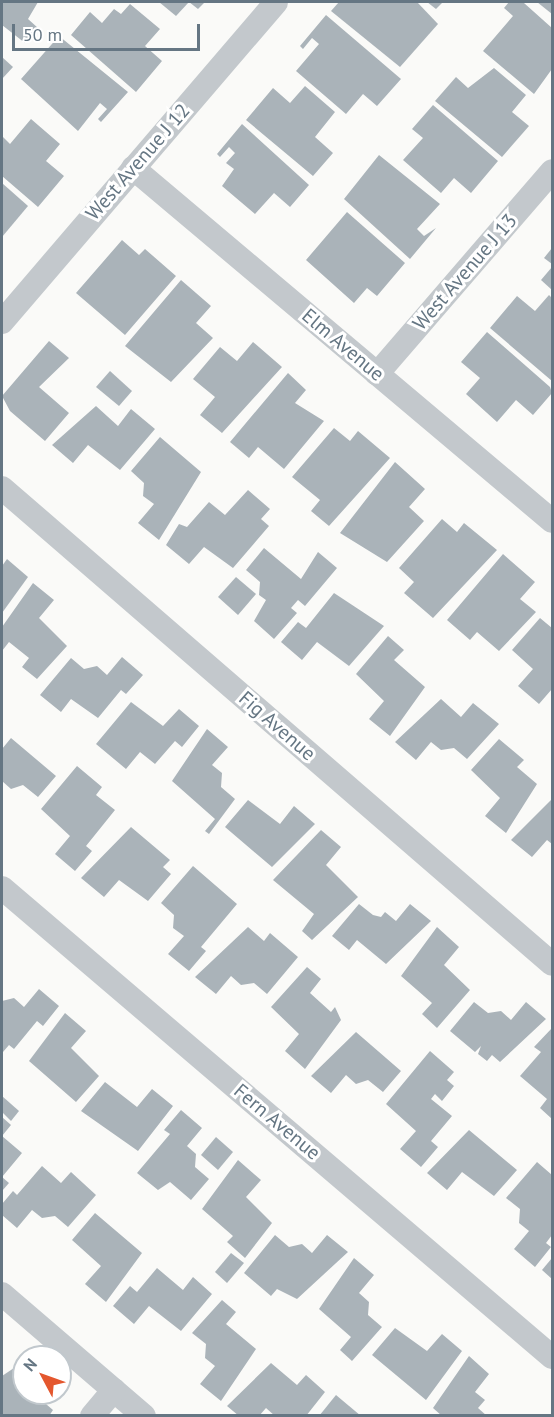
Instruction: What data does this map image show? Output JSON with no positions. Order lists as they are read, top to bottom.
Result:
{
  "streets": {
    "street": [
      "West Avenue J 12",
      "West Avenue J 13",
      "Elm Avenue",
      "Fig Avenue",
      "Fern Avenue"
    ]
  },
  "crossings": [
    ["West Avenue J 12", "Elm Avenue"],
    ["West Avenue J 13", "Elm Avenue"]
  ],
  "scale_bar": "50 m",
  "north": "top left"
}
